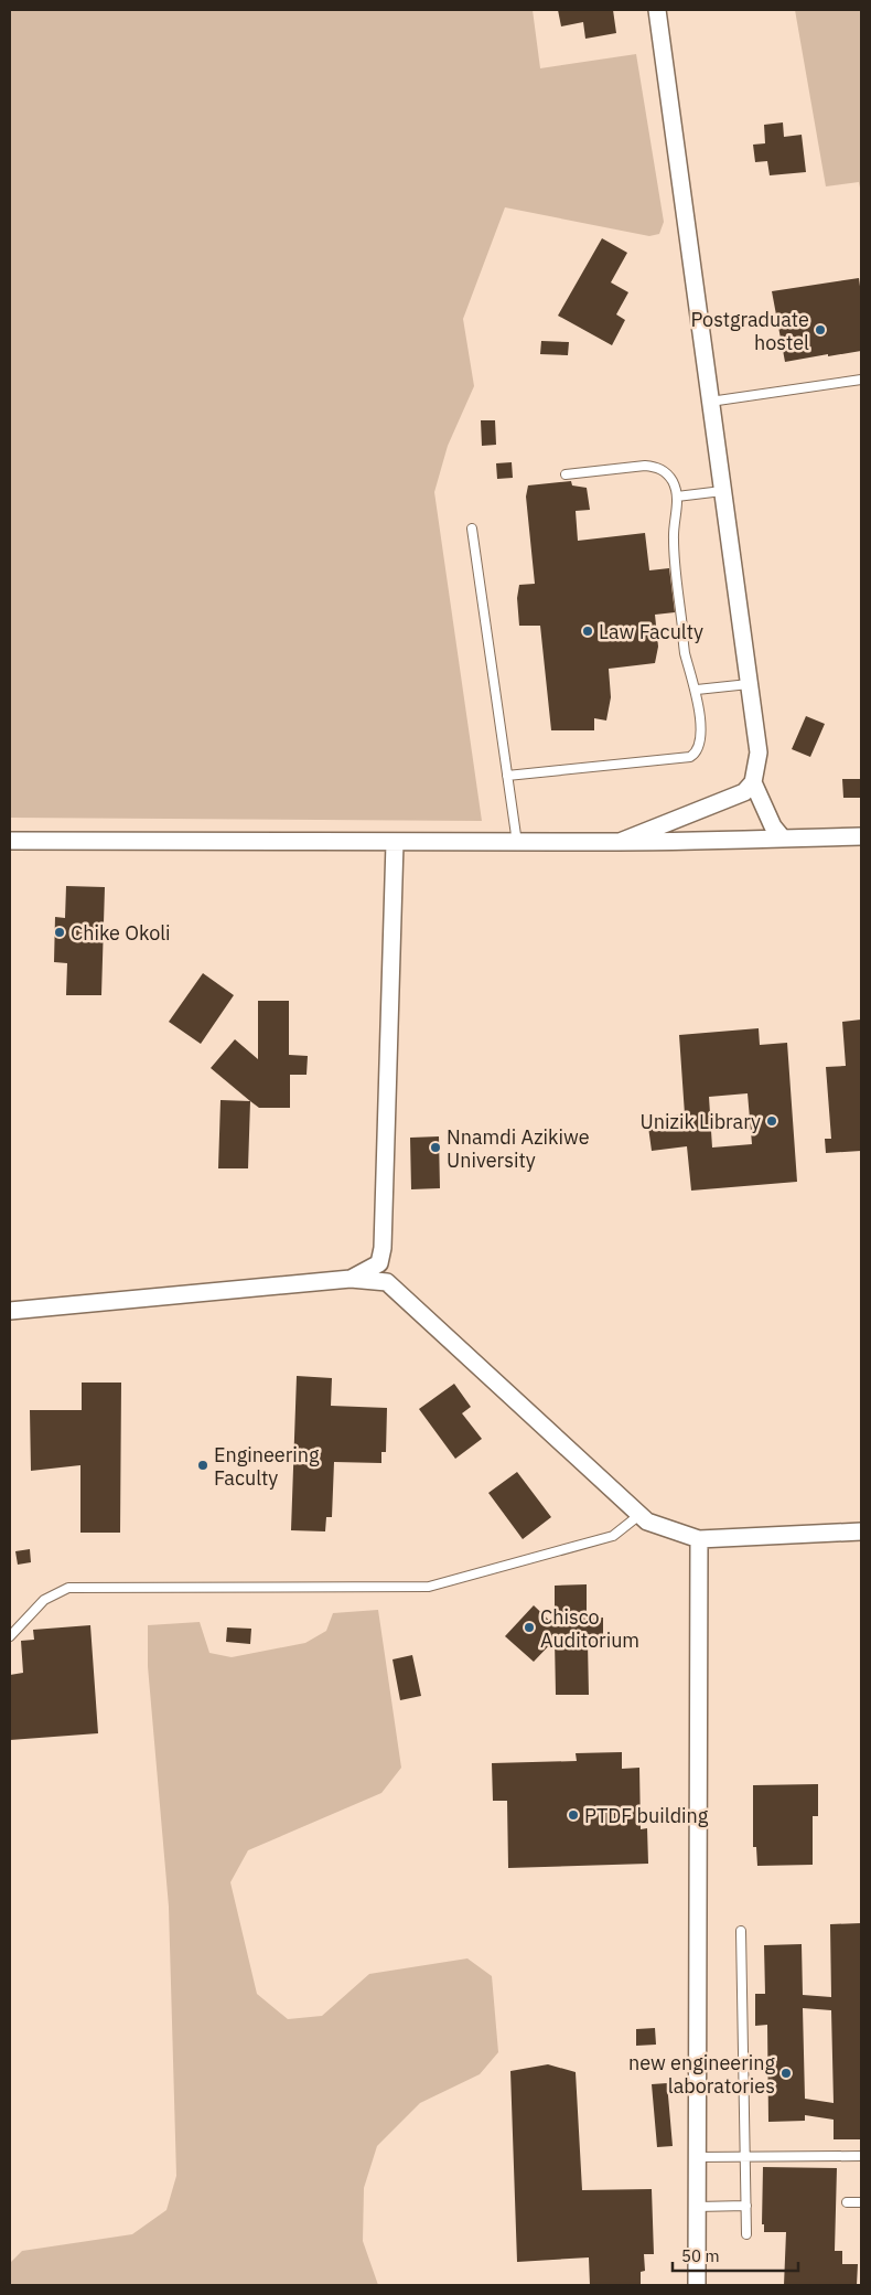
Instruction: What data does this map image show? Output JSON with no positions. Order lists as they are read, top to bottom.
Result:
{
  "places": [
    "Postgraduate hostel",
    "Law Faculty",
    "Chike Okoli",
    "Unizik Library",
    "Nnamdi Azikiwe University",
    "Engineering Faculty",
    "Chisco Auditorium",
    "PTDF building",
    "new engineering laboratories"
  ],
  "scale_bar": "50 m"
}
